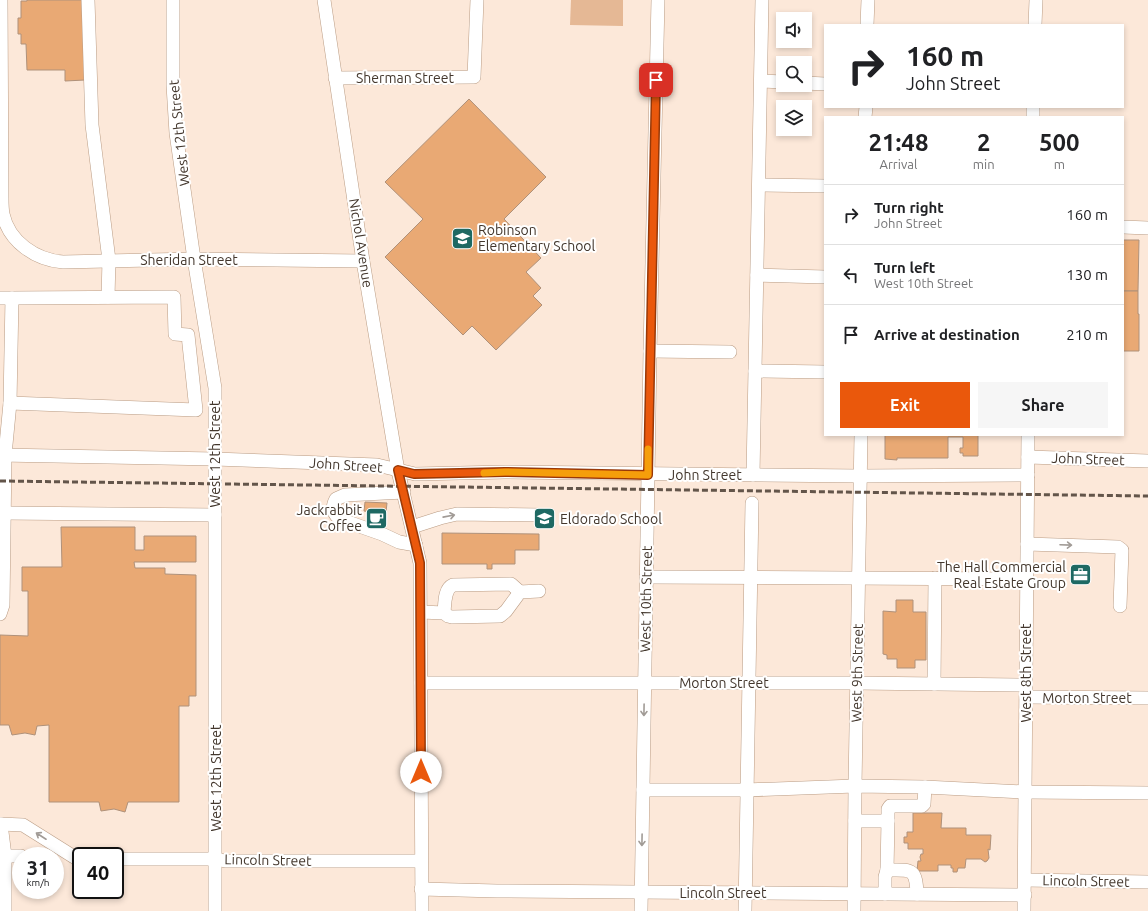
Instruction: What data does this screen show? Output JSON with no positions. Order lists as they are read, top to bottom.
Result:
{
  "streets": {
    "street": [
      "Sherman Street",
      "West 12th Street",
      "Nichol Avenue",
      "Sheridan Street",
      "John Street",
      "West 10th Street",
      "West 9th Street",
      "West 8th Street",
      "Morton Street",
      "Lincoln Street"
    ]
  },
  "crossings": [
    ["Sherman Street", "Nichol Avenue"],
    ["West 12th Street", "Sheridan Street"],
    ["West 12th Street", "John Street"],
    ["West 12th Street", "Lincoln Street"],
    ["Nichol Avenue", "Sheridan Street"],
    ["Nichol Avenue", "John Street"],
    ["Nichol Avenue", "Morton Street"],
    ["Nichol Avenue", "Lincoln Street"],
    ["John Street", "West 10th Street"],
    ["John Street", "West 9th Street"],
    ["John Street", "West 8th Street"],
    ["West 10th Street", "Morton Street"],
    ["West 10th Street", "Lincoln Street"],
    ["West 9th Street", "Morton Street"],
    ["West 9th Street", "Lincoln Street"],
    ["West 8th Street", "Morton Street"],
    ["West 8th Street", "Lincoln Street"]
  ],
  "places": {
    "school or university": ["Robinson Elementary School", "Eldorado School"],
    "cafe": ["Jackrabbit Coffee"],
    "office": ["The Hall Commercial Real Estate Group"]
  },
  "page": {
    "turn": ["160 m", "John Street"],
    "eta": [
      "21:48",
      "Arrival",
      "2",
      "min",
      "500",
      "m"
    ],
    "list": [
      {
        "name": "Turn right",
        "note": "John Street",
        "value": "160 m"
      },
      {
        "name": "Turn left",
        "note": "West 10th Street",
        "value": "130 m"
      },
      {
        "name": "Arrive at destination",
        "value": "210 m"
      }
    ],
    "buttons": ["Exit", "Share"],
    "speed": "31 km/h",
    "limit": "40"
  }
}
